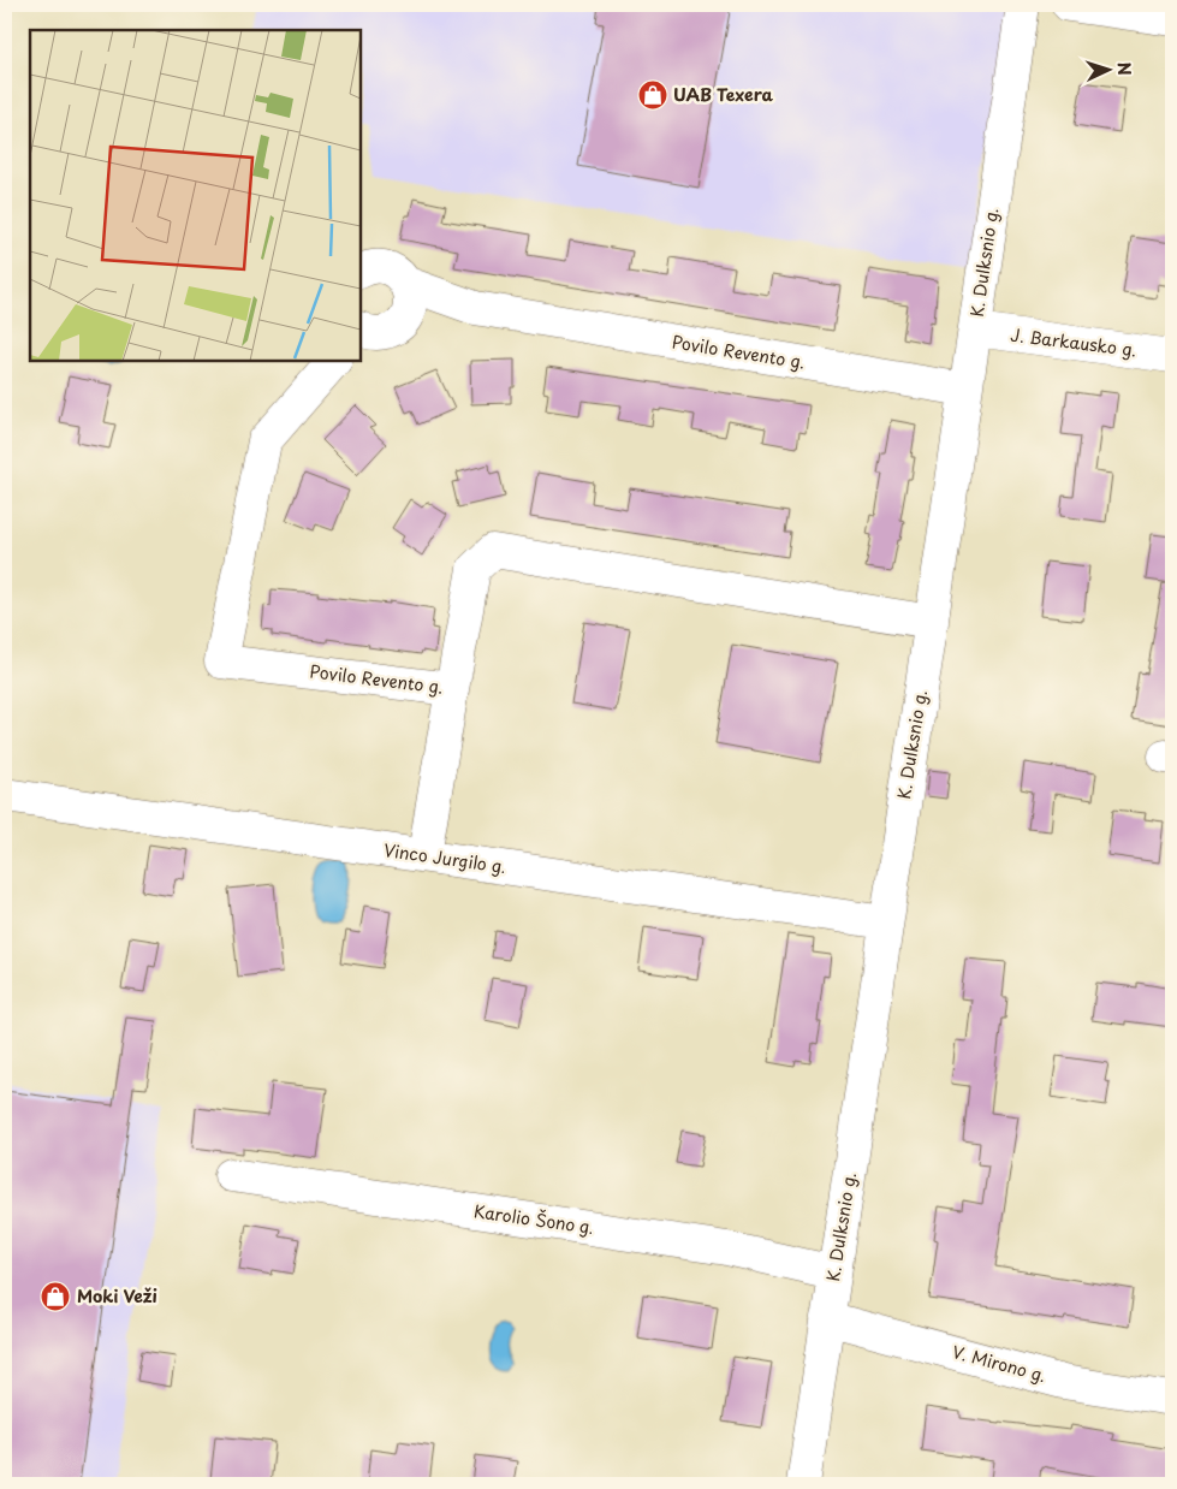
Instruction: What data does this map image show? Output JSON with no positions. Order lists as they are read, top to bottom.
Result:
{
  "streets": {
    "street": [
      "K. Dulksnio g.",
      "J. Barkausko g.",
      "Povilo Revento g.",
      "Vinco Jurgilo g.",
      "Karolio Šono g.",
      "V. Mirono g."
    ]
  },
  "crossings": [
    ["K. Dulksnio g.", "J. Barkausko g."],
    ["K. Dulksnio g.", "Povilo Revento g."],
    ["K. Dulksnio g.", "Vinco Jurgilo g."],
    ["K. Dulksnio g.", "Karolio Šono g."],
    ["K. Dulksnio g.", "V. Mirono g."]
  ],
  "places": {
    "shop": ["UAB Texera", "Moki Veži"]
  },
  "north": "right"
}
